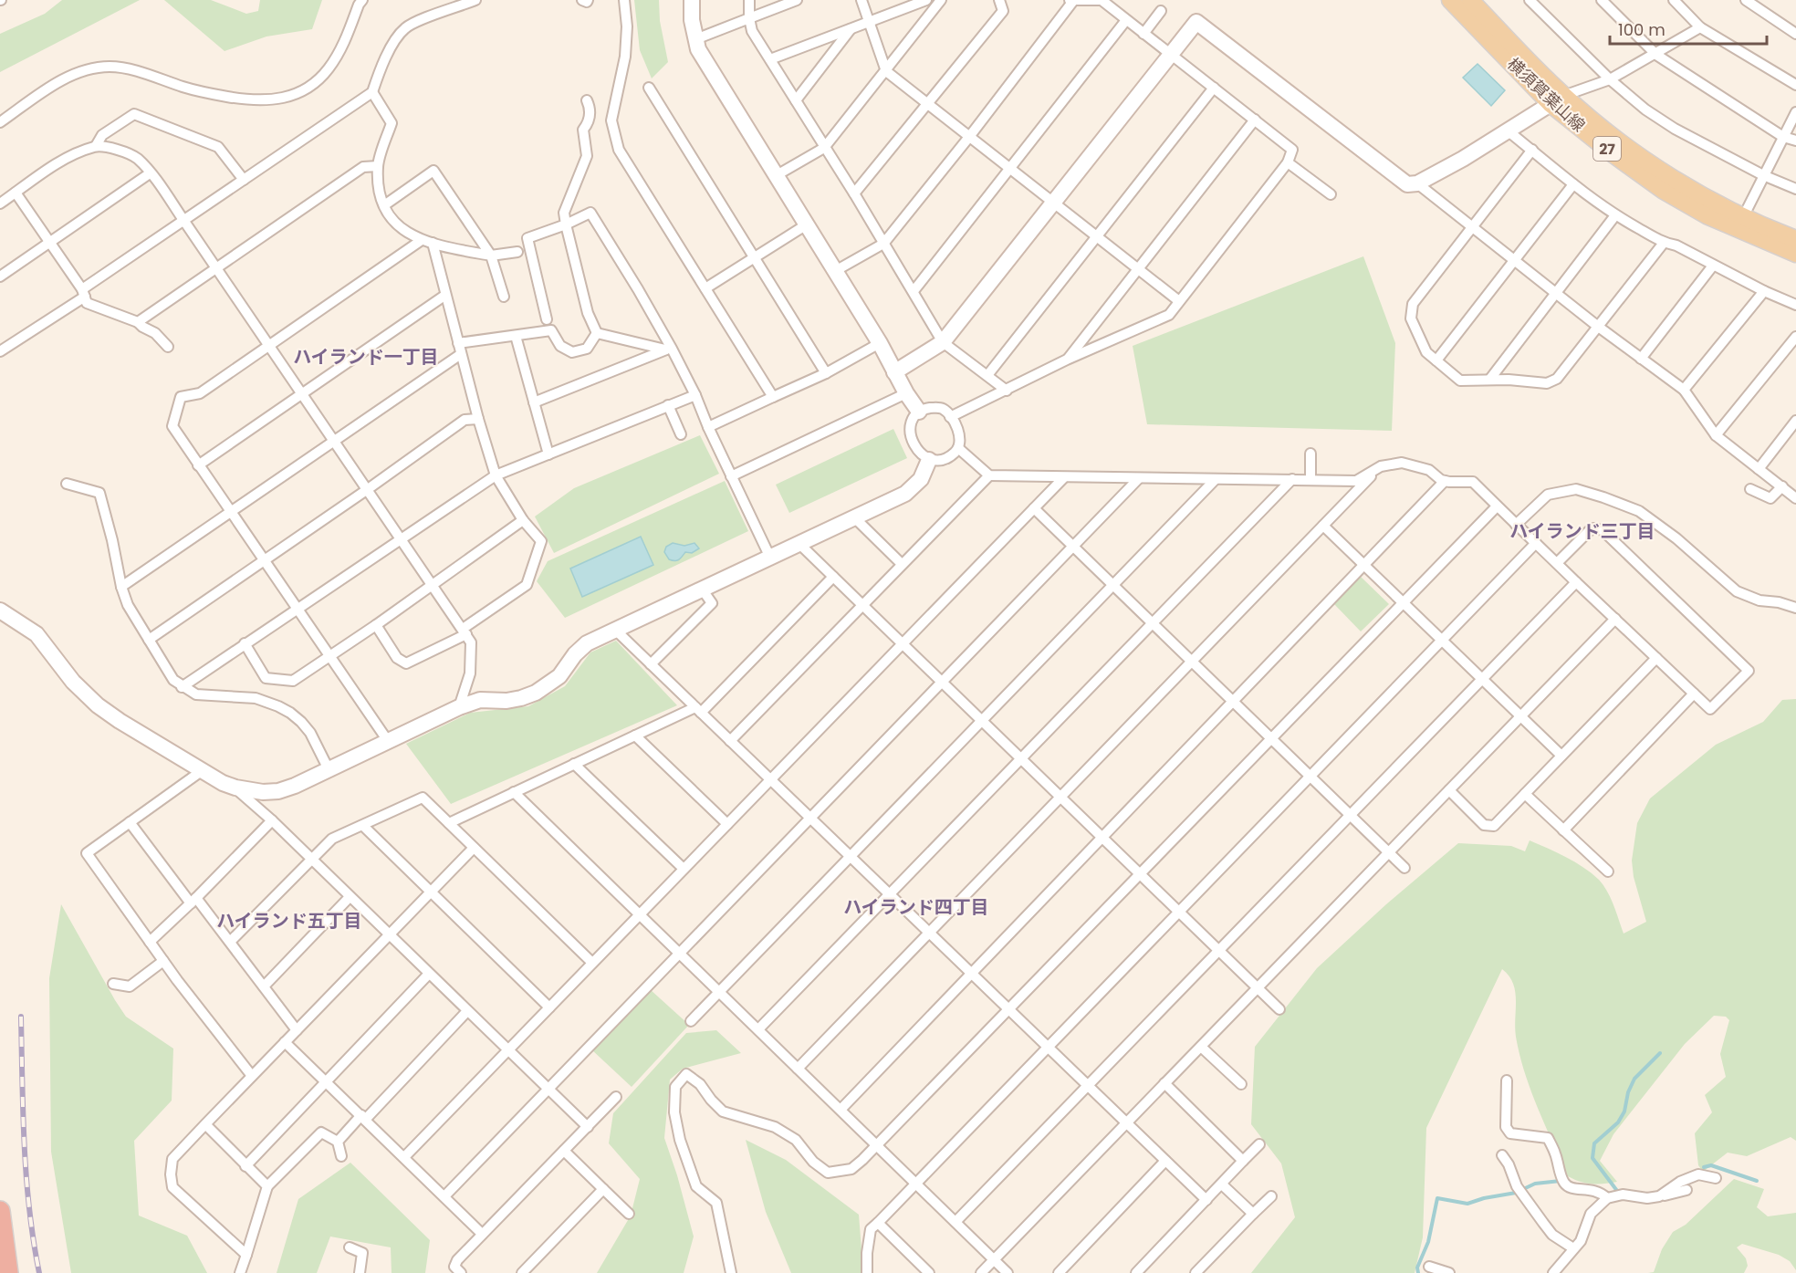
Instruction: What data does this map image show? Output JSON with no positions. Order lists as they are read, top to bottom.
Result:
{
  "streets": {
    "main road": ["横須賀葉山線", "27"]
  },
  "districts": [
    "ハイランド一丁目",
    "ハイランド三丁目",
    "ハイランド四丁目",
    "ハイランド五丁目"
  ],
  "scale_bar": "100 m"
}
